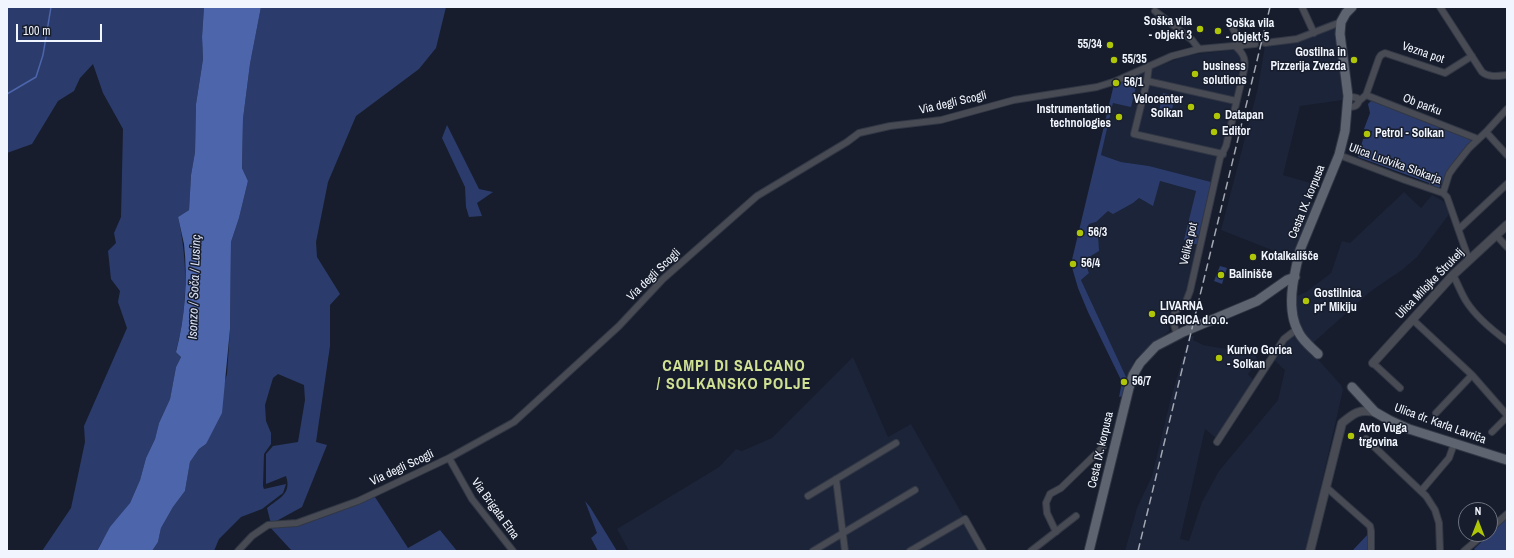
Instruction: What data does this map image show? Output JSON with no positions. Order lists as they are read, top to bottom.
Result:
{
  "streets": {
    "main road": ["Cesta IX. korpusa", "Ulica dr. Karla Lavriča"],
    "street": [
      "Vezna pot",
      "Via degli Scogli",
      "Ob parku",
      "Ulica Ludvika Slokarja",
      "Velika pot",
      "Ulica Milojke Štrukelj",
      "Via Brigata Etna"
    ]
  },
  "crossings": [
    ["Vezna pot", "Ob parku"],
    ["Via degli Scogli", "Via Brigata Etna"],
    ["Ulica Ludvika Slokarja", "Cesta IX. korpusa"],
    ["Cesta IX. korpusa", "Velika pot"]
  ],
  "districts": ["CAMPI DI SALCANO / SOLKANSKO POLJE"],
  "water": ["Isonzo / Soča / Lusinç"],
  "places": [
    "Soška vila - objekt 3",
    "Soška vila - objekt 5",
    "55/34",
    "55/35",
    "Gostilna in Pizzerija Zvezda",
    "business solutions",
    "56/1",
    "Velocenter Solkan",
    "Datapan",
    "Instrumentation technologies",
    "Editor",
    "Petrol - Solkan",
    "56/3",
    "Kotalkališče",
    "56/4",
    "Balinišče",
    "Gostilnica pr' Mikiju",
    "LIVARNA GORICA d.o.o.",
    "Kurivo Gorica - Solkan",
    "56/7",
    "Avto Vuga trgovina"
  ],
  "scale_bar": "100 m",
  "north": "top"
}
